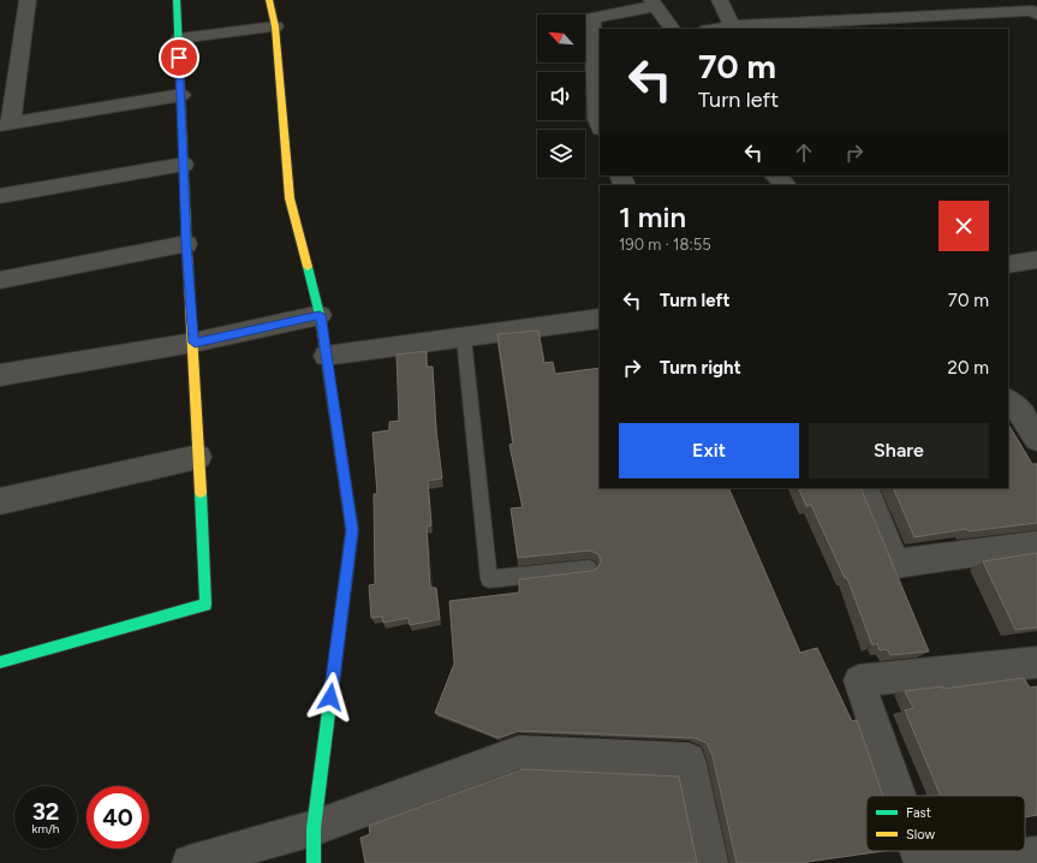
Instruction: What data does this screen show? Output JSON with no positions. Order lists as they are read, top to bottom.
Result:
{
  "legend": ["Fast", "Slow"],
  "north": "top left",
  "page": {
    "turn": ["70 m", "Turn left"],
    "heading": ["1 min", "190 m · 18:55"],
    "list": [
      {
        "name": "Turn left",
        "value": "70 m"
      },
      {
        "name": "Turn right",
        "value": "20 m"
      }
    ],
    "buttons": ["Exit", "Share"],
    "speed": "32 km/h",
    "limit": "40"
  }
}
